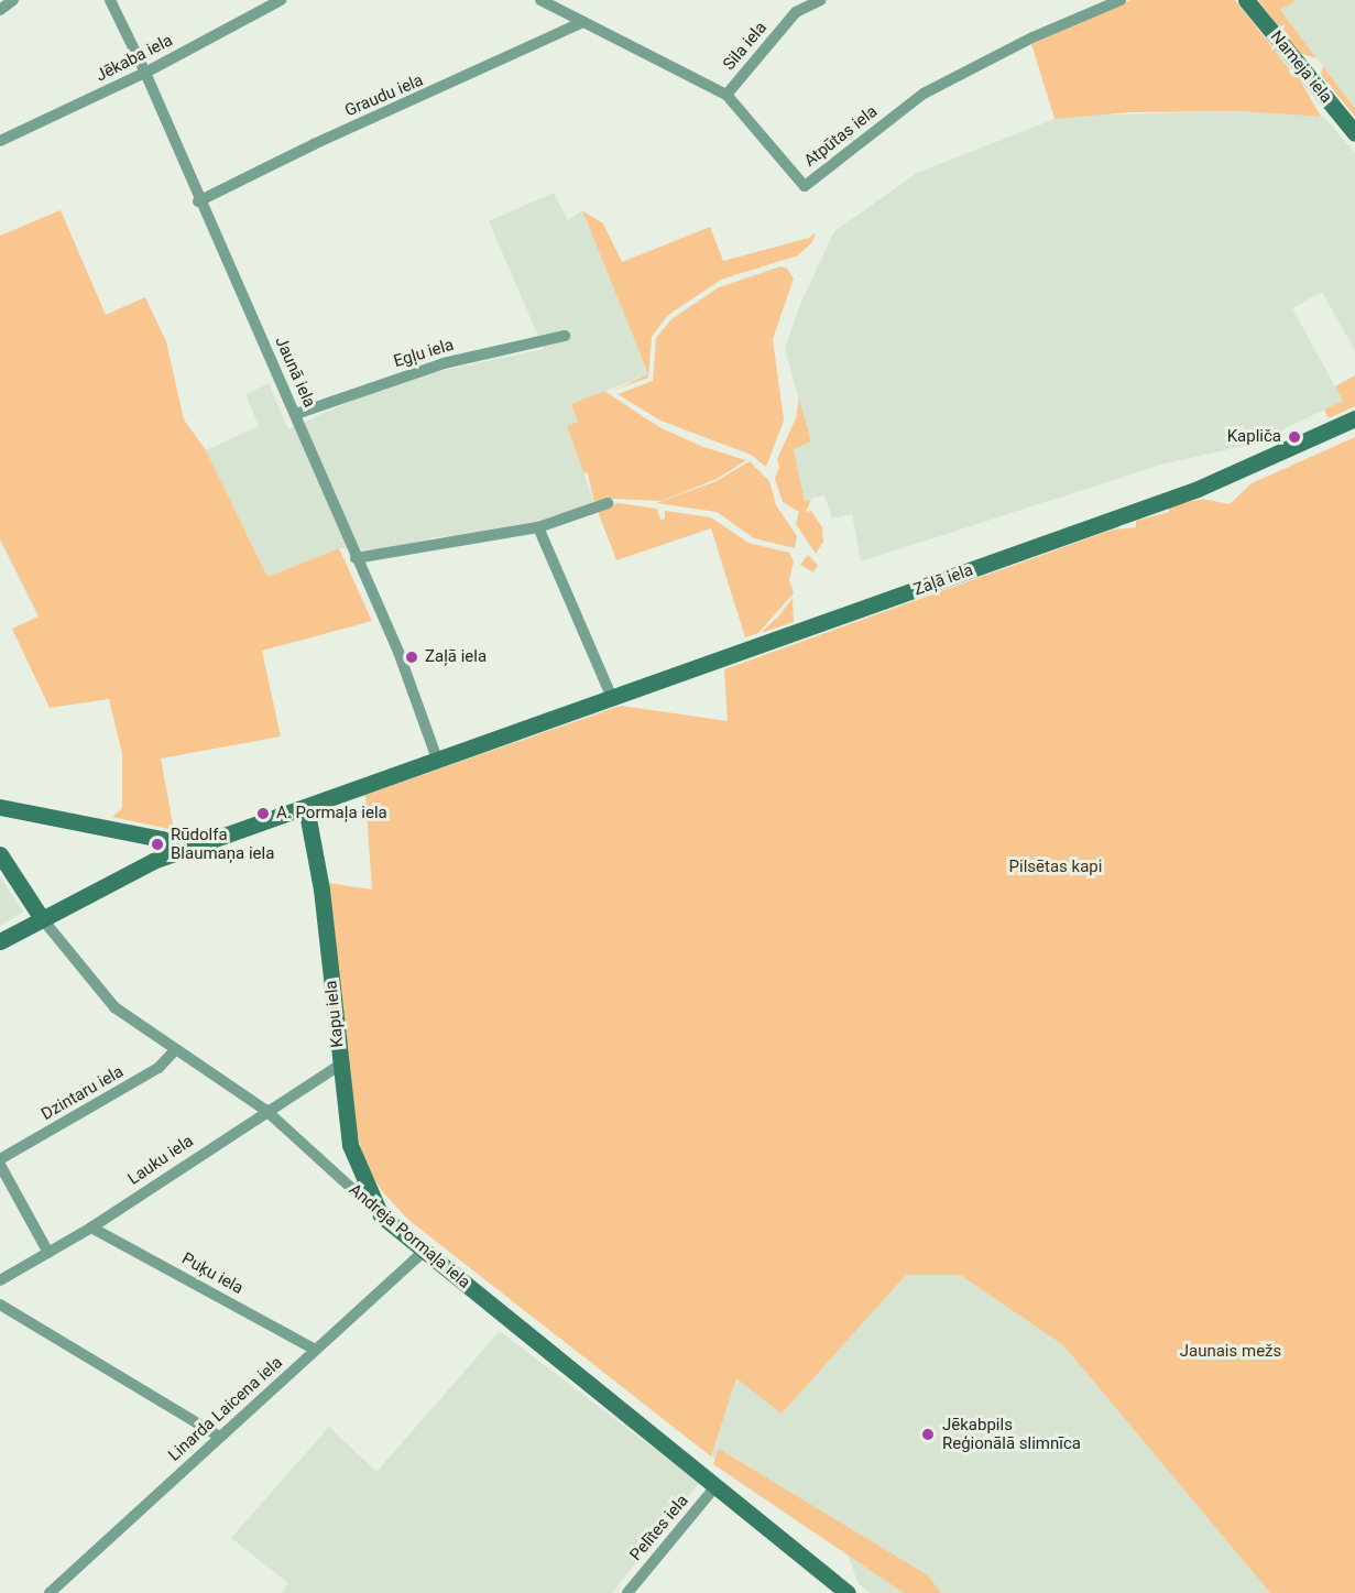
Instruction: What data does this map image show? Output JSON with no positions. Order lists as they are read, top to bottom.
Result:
{
  "streets": {
    "street": [
      "Sila iela",
      "Jēkaba iela",
      "Nameja iela",
      "Graudu iela",
      "Atpūtas iela",
      "Egļu iela",
      "Jaunā iela",
      "Zaļā iela",
      "Kapu iela",
      "Dzintaru iela",
      "Lauku iela",
      "Andreja Pormaļa iela",
      "Puķu iela",
      "Linarda Laicena iela",
      "Pelītes iela"
    ]
  },
  "crossings": [
    ["Sila iela", "Atpūtas iela"],
    ["Jēkaba iela", "Jaunā iela"],
    ["Graudu iela", "Atpūtas iela"],
    ["Graudu iela", "Jaunā iela"],
    ["Egļu iela", "Jaunā iela"],
    ["Jaunā iela", "Zaļā iela"],
    ["Zaļā iela", "Kapu iela"],
    ["Kapu iela", "Lauku iela"],
    ["Kapu iela", "Andreja Pormaļa iela"],
    ["Dzintaru iela", "Andreja Pormaļa iela"],
    ["Lauku iela", "Andreja Pormaļa iela"],
    ["Lauku iela", "Puķu iela"],
    ["Andreja Pormaļa iela", "Linarda Laicena iela"],
    ["Andreja Pormaļa iela", "Pelītes iela"],
    ["Puķu iela", "Linarda Laicena iela"]
  ],
  "parks": ["Pilsētas kapi", "Jaunais mežs"],
  "places": [
    "Kapliča",
    "Zaļā iela",
    "A. Pormaļa iela",
    "Rūdolfa Blaumaņa iela",
    "Jēkabpils Reģionālā slimnīca"
  ]
}
